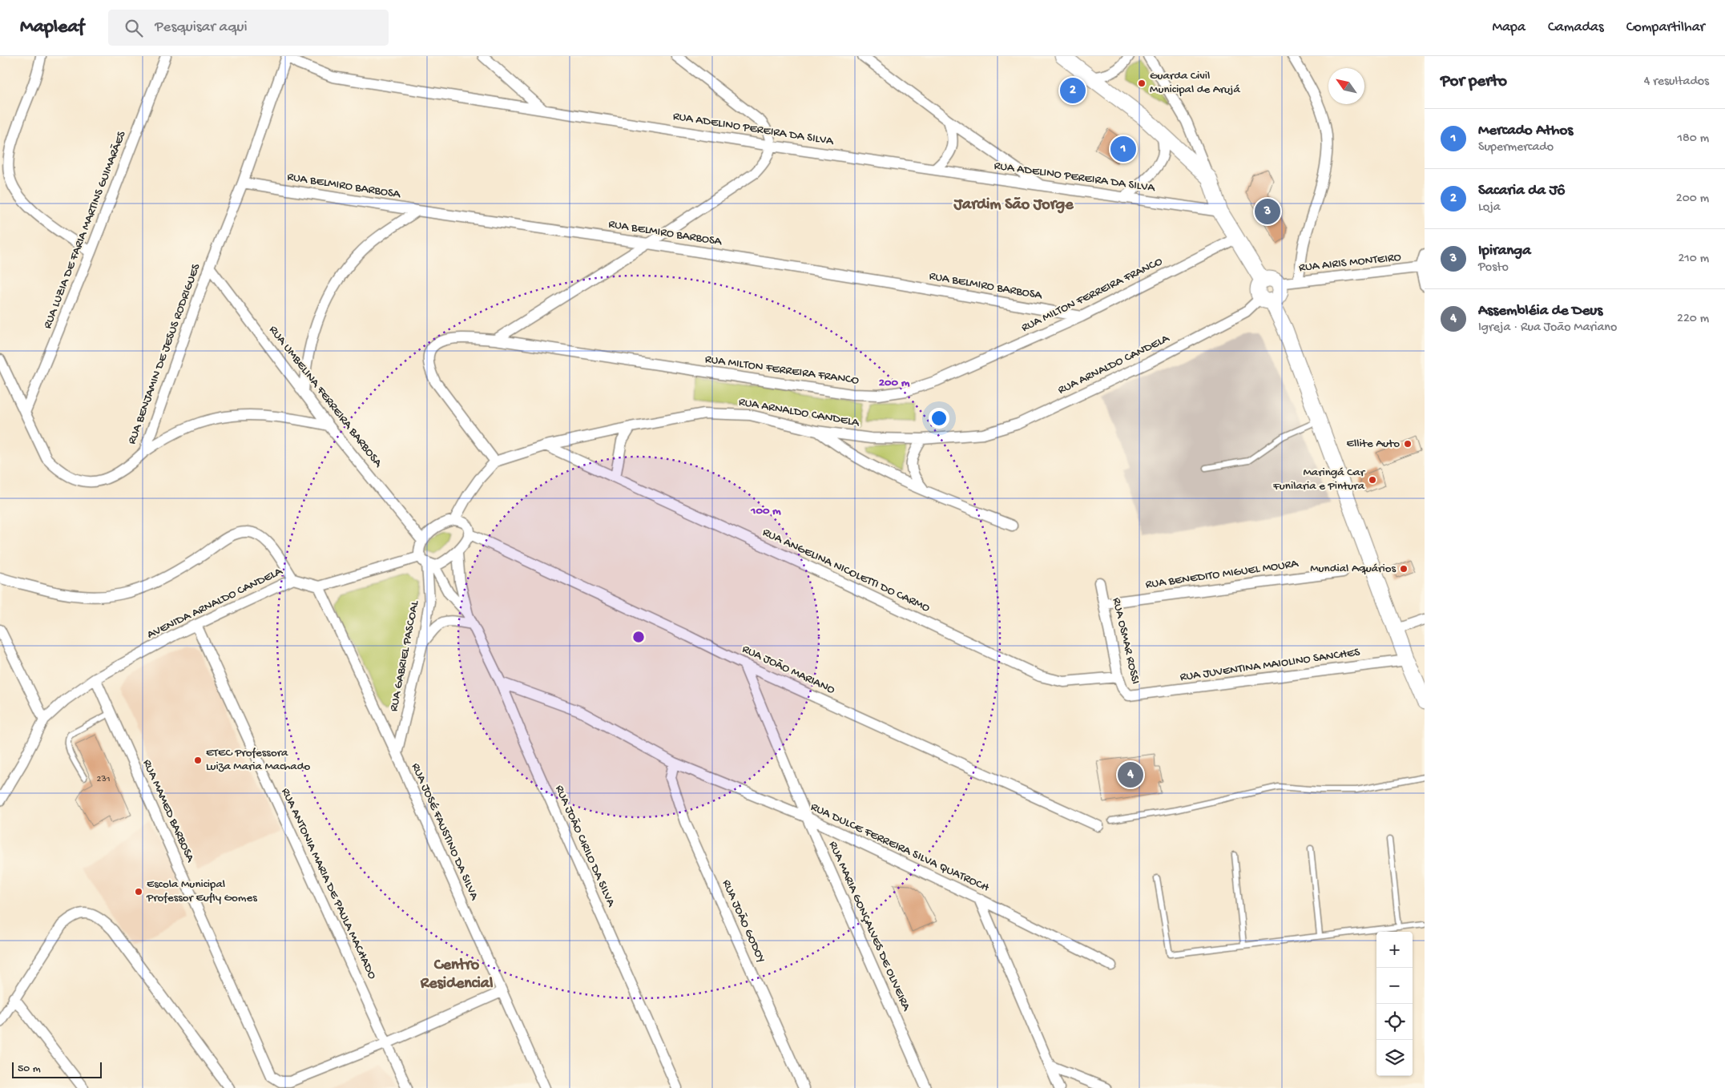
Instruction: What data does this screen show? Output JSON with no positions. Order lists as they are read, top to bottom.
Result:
{
  "streets": {
    "street": [
      "RUA ADELINO PEREIRA DA SILVA",
      "RUA BELMIRO BARBOSA",
      "RUA LUZIA DE FARIA MARTINS GUIMARÃES",
      "RUA AIRIS MONTEIRO",
      "RUA MILTON FERREIRA FRANCO",
      "RUA BENJAMIN DE JESUS RODRIGUES",
      "RUA ARNALDO CANDELA",
      "RUA UMBELINA FERREIRA BARBOSA",
      "RUA ANGELINA NICOLETTI DO CARMO",
      "RUA BENEDITO MIGUEL MOURA",
      "AVENIDA ARNALDO CANDELA",
      "RUA OSMAR ROSSI",
      "RUA GABRIEL PASCOAL",
      "RUA JUVENTINA MAIOLINO SANCHES",
      "RUA JOÃO MARIANO",
      "RUA MAMED BARBOSA",
      "RUA JOSÉ FAUSTINO DA SILVA",
      "RUA JOÃO CIRILO DA SILVA",
      "RUA DULCE FERREIRA SILVA QUATROCH",
      "RUA ANTONIA MARIA DE PAULA MACHADO",
      "RUA JOÃO GODOY",
      "RUA MARIA GONÇALVES DE OLIVEIRA"
    ]
  },
  "crossings": [
    ["RUA ADELINO PEREIRA DA SILVA", "RUA BENJAMIN DE JESUS RODRIGUES"],
    ["RUA BELMIRO BARBOSA", "RUA MILTON FERREIRA FRANCO"],
    ["RUA BELMIRO BARBOSA", "RUA BENJAMIN DE JESUS RODRIGUES"],
    ["RUA LUZIA DE FARIA MARTINS GUIMARÃES", "RUA BENJAMIN DE JESUS RODRIGUES"],
    ["RUA AIRIS MONTEIRO", "RUA ARNALDO CANDELA"],
    ["RUA MILTON FERREIRA FRANCO", "RUA ARNALDO CANDELA"],
    ["RUA BENJAMIN DE JESUS RODRIGUES", "RUA UMBELINA FERREIRA BARBOSA"],
    ["RUA ARNALDO CANDELA", "RUA ANGELINA NICOLETTI DO CARMO"],
    ["RUA UMBELINA FERREIRA BARBOSA", "RUA GABRIEL PASCOAL"],
    ["RUA UMBELINA FERREIRA BARBOSA", "RUA JOÃO MARIANO"],
    ["RUA UMBELINA FERREIRA BARBOSA", "RUA JOÃO CIRILO DA SILVA"],
    ["RUA ANGELINA NICOLETTI DO CARMO", "RUA OSMAR ROSSI"],
    ["RUA BENEDITO MIGUEL MOURA", "RUA OSMAR ROSSI"],
    ["AVENIDA ARNALDO CANDELA", "RUA MAMED BARBOSA"],
    ["AVENIDA ARNALDO CANDELA", "RUA JOSÉ FAUSTINO DA SILVA"],
    ["AVENIDA ARNALDO CANDELA", "RUA ANTONIA MARIA DE PAULA MACHADO"],
    ["RUA OSMAR ROSSI", "RUA JUVENTINA MAIOLINO SANCHES"],
    ["RUA GABRIEL PASCOAL", "RUA JOÃO MARIANO"],
    ["RUA GABRIEL PASCOAL", "RUA JOSÉ FAUSTINO DA SILVA"],
    ["RUA GABRIEL PASCOAL", "RUA JOÃO CIRILO DA SILVA"],
    ["RUA JOÃO MARIANO", "RUA JOÃO CIRILO DA SILVA"],
    ["RUA JOÃO MARIANO", "RUA MARIA GONÇALVES DE OLIVEIRA"],
    ["RUA MAMED BARBOSA", "RUA ANTONIA MARIA DE PAULA MACHADO"],
    ["RUA JOÃO CIRILO DA SILVA", "RUA DULCE FERREIRA SILVA QUATROCH"],
    ["RUA DULCE FERREIRA SILVA QUATROCH", "RUA JOÃO GODOY"],
    ["RUA DULCE FERREIRA SILVA QUATROCH", "RUA MARIA GONÇALVES DE OLIVEIRA"]
  ],
  "districts": ["Jardim São Jorge", "Centro Residencial"],
  "places": [
    "Guarda Civil Municipal de Arujá",
    "Ellite Auto",
    "Maringá Car Funilaria e Pintura",
    "Mundial Aquários",
    "ETEC Professora Luiza Maria Machado",
    "Escola Municipal Professor Eufly Gomes"
  ],
  "house_numbers": ["231"],
  "scale_bar": "50 m",
  "north": "top left",
  "page": {
    "header": "Mapleaf",
    "search": "Pesquisar aqui",
    "nav": ["Mapa", "Camadas", "Compartilhar"],
    "heading": ["Por perto", "4 resultados"],
    "pins": [
      "2",
      "1",
      "3",
      "4"
    ],
    "list": [
      {
        "mark": "1",
        "name": "Mercado Athos",
        "note": "Supermercado",
        "value": "180 m"
      },
      {
        "mark": "2",
        "name": "Sacaria da Jô",
        "note": "Loja",
        "value": "200 m"
      },
      {
        "mark": "3",
        "name": "Ipiranga",
        "note": "Posto",
        "value": "210 m"
      },
      {
        "mark": "4",
        "name": "Assembléia de Deus",
        "note": "Igreja · Rua João Mariano",
        "value": "220 m"
      }
    ],
    "map_buttons": ["+", "−"],
    "scale": "50 m"
  },
  "rings": ["200 m", "100 m"]
}
